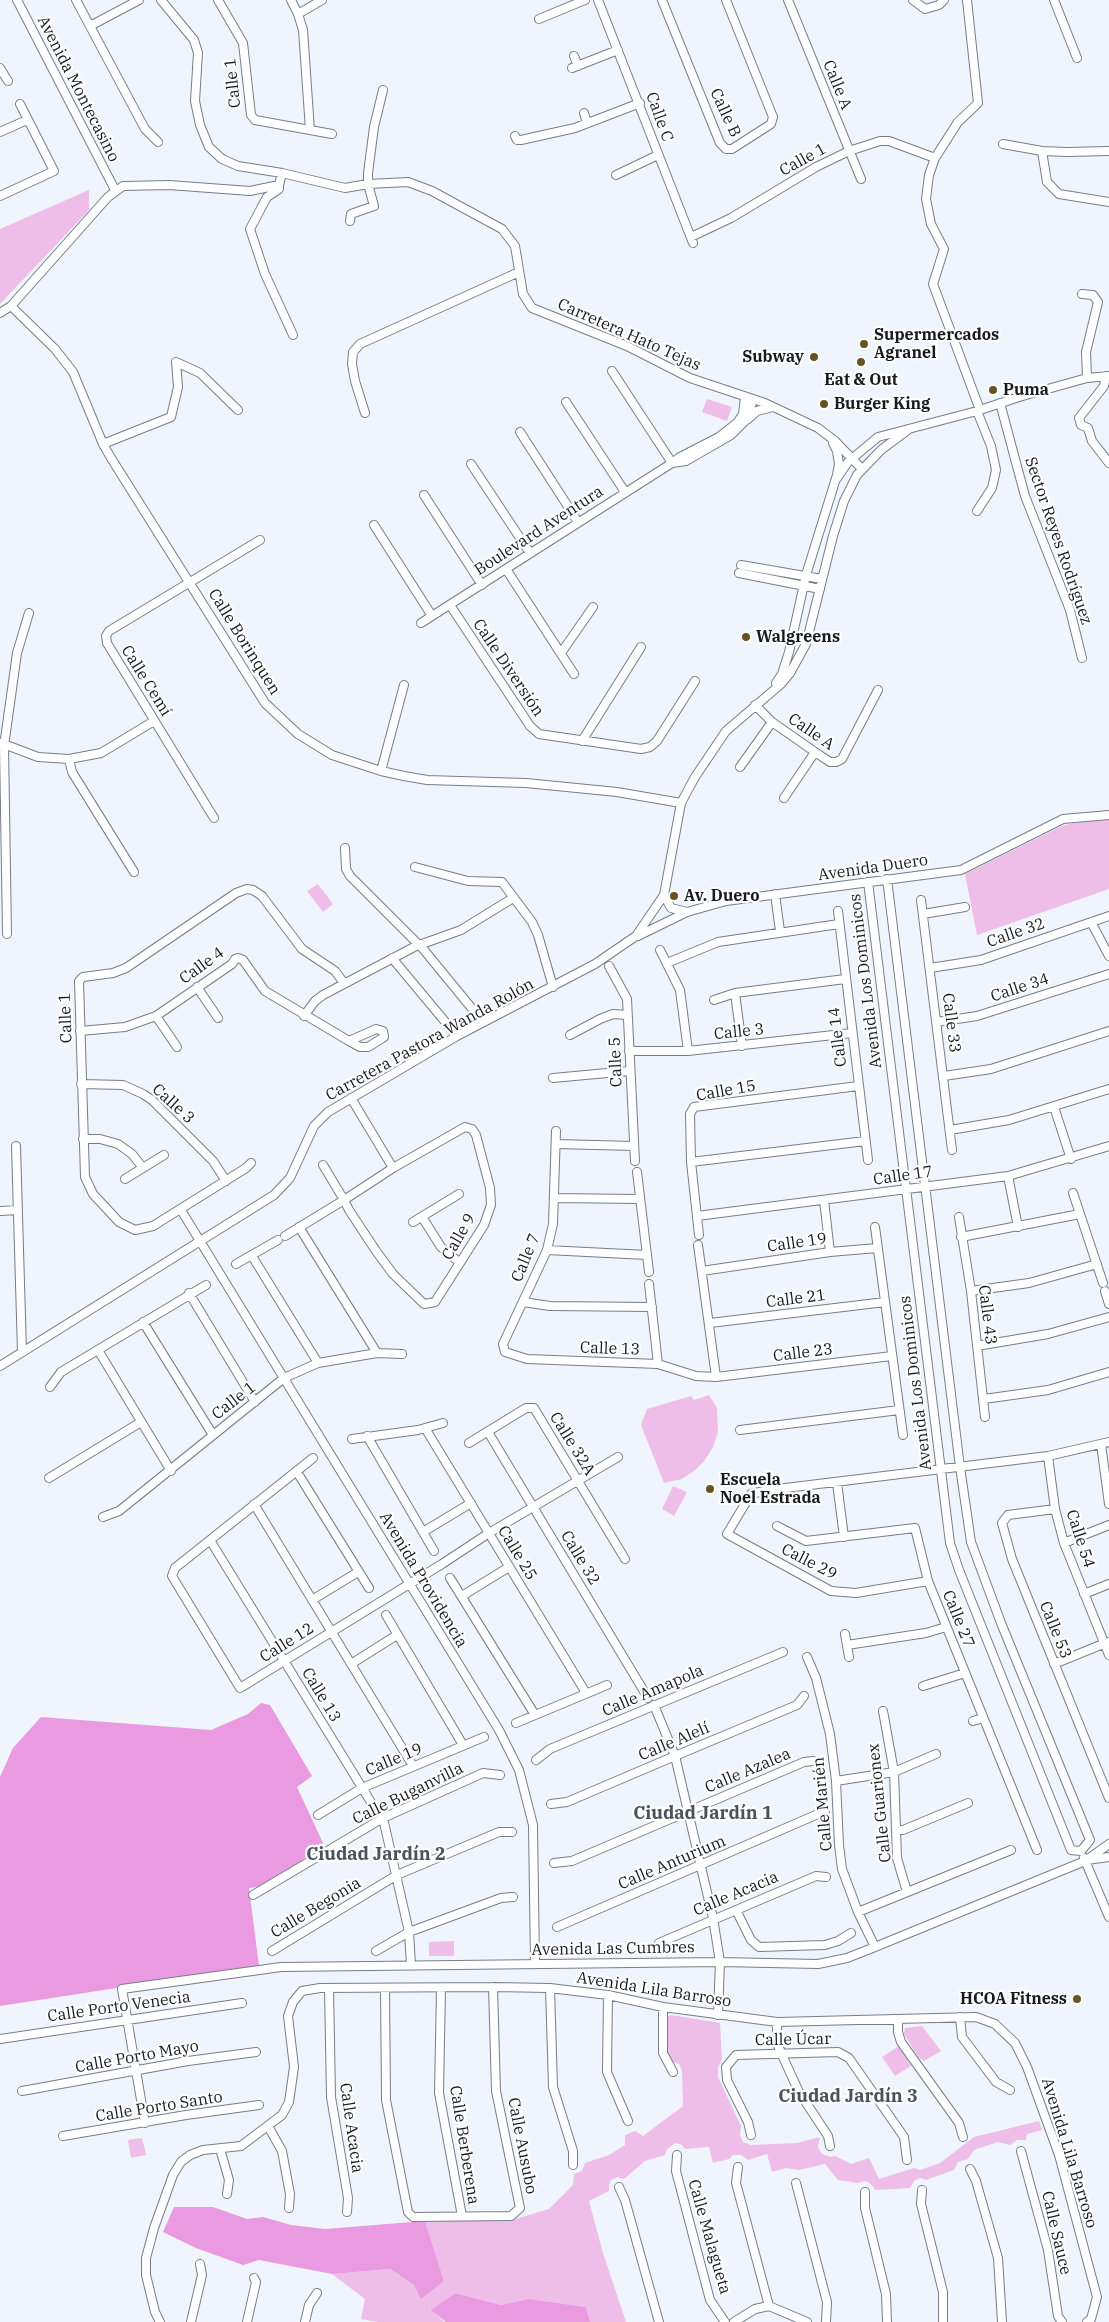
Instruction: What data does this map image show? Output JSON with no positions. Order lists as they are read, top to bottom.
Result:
{
  "streets": {
    "street": [
      "Calle 1",
      "Calle A",
      "Avenida Montecasino",
      "Calle B",
      "Calle C",
      "Carretera Hato Tejas",
      "Boulevard Aventura",
      "Sector Reyes Rodríguez",
      "Calle Borinquen",
      "Calle Diversión",
      "Calle Cemí",
      "Avenida Duero",
      "Calle 32",
      "Calle 4",
      "Avenida Los Dominicos",
      "Calle 34",
      "Calle 33",
      "Calle 3",
      "Calle 14",
      "Carretera Pastora Wanda Rolón",
      "Calle 5",
      "Calle 15",
      "Calle 17",
      "Calle 9",
      "Calle 19",
      "Calle 7",
      "Calle 21",
      "Calle 43",
      "Calle 13",
      "Calle 23",
      "Calle 32A",
      "Calle 54",
      "Calle 25",
      "Calle 29",
      "Avenida Providencia",
      "Calle 27",
      "Calle 53",
      "Calle 12",
      "Calle Amapola",
      "Calle Alelí",
      "Calle Azalea",
      "Calle Buganvilla",
      "Calle Guarionex",
      "Calle Marién",
      "Calle Anturium",
      "Calle Acacia",
      "Calle Begonia",
      "Avenida Las Cumbres",
      "Avenida Lila Barroso",
      "Calle Porto Venecia",
      "Calle Úcar",
      "Calle Porto Mayo",
      "Calle Porto Santo",
      "Calle Berberena",
      "Calle Ausubo",
      "Calle Sauce",
      "Calle Malagueta"
    ]
  },
  "crossings": [
    ["Calle 1", "Calle A"],
    ["Calle 1", "Calle C"],
    ["Calle 1", "Calle 4"],
    ["Calle 1", "Calle 3"],
    ["Calle 1", "Avenida Providencia"],
    ["Calle A", "Carretera Pastora Wanda Rolón"],
    ["Carretera Hato Tejas", "Boulevard Aventura"],
    ["Carretera Hato Tejas", "Carretera Pastora Wanda Rolón"],
    ["Boulevard Aventura", "Calle Diversión"],
    ["Sector Reyes Rodríguez", "Carretera Pastora Wanda Rolón"],
    ["Calle Borinquen", "Calle Cemí"],
    ["Calle Borinquen", "Carretera Pastora Wanda Rolón"],
    ["Avenida Duero", "Avenida Los Dominicos"],
    ["Avenida Duero", "Carretera Pastora Wanda Rolón"],
    ["Calle 32", "Calle 33"],
    ["Calle 32", "Calle 32A"],
    ["Calle 32", "Calle 12"],
    ["Avenida Los Dominicos", "Calle 17"],
    ["Avenida Los Dominicos", "Avenida Las Cumbres"],
    ["Calle 34", "Calle 33"],
    ["Calle 3", "Calle 14"],
    ["Calle 3", "Calle 5"],
    ["Calle 14", "Calle 15"],
    ["Carretera Pastora Wanda Rolón", "Avenida Providencia"],
    ["Calle 15", "Calle 17"],
    ["Calle 19", "Calle 13"],
    ["Calle 7", "Calle 13"],
    ["Calle 13", "Calle 23"],
    ["Calle 13", "Calle 12"],
    ["Calle 13", "Calle Buganvilla"],
    ["Calle 13", "Calle Begonia"],
    ["Calle 13", "Avenida Las Cumbres"],
    ["Calle 32A", "Calle 12"],
    ["Calle 54", "Calle 53"],
    ["Calle 25", "Calle 12"],
    ["Calle 29", "Calle 27"],
    ["Avenida Providencia", "Calle 12"],
    ["Avenida Providencia", "Avenida Las Cumbres"],
    ["Calle Marién", "Avenida Las Cumbres"],
    ["Calle Acacia", "Avenida Lila Barroso"],
    ["Avenida Las Cumbres", "Calle Porto Venecia"],
    ["Avenida Lila Barroso", "Calle Berberena"],
    ["Avenida Lila Barroso", "Calle Ausubo"],
    ["Calle Berberena", "Calle Ausubo"]
  ],
  "districts": ["Ciudad Jardín 1", "Ciudad Jardín 2", "Ciudad Jardín 3"],
  "places": [
    "Supermercados Agranel",
    "Subway",
    "Eat & Out",
    "Puma",
    "Burger King",
    "Walgreens",
    "Av. Duero",
    "Escuela Noel Estrada",
    "HCOA Fitness"
  ]
}
